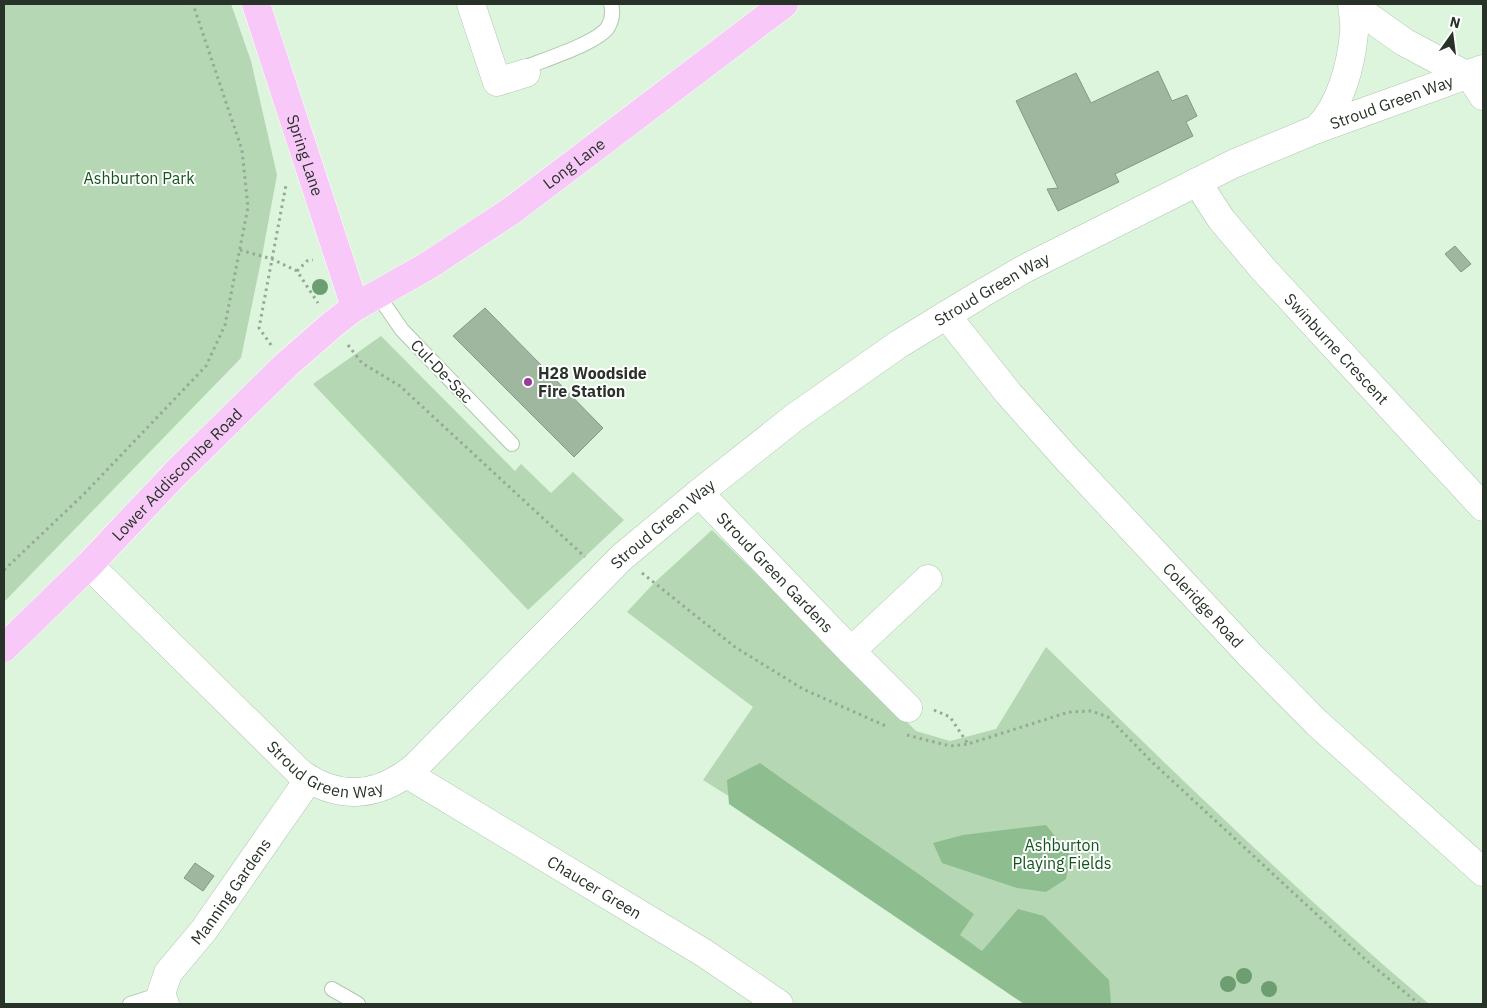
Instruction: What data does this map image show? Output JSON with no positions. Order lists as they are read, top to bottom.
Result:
{
  "streets": {
    "main road": ["Spring Lane", "Long Lane", "Lower Addiscombe Road"],
    "street": [
      "Stroud Green Way",
      "Swinburne Crescent",
      "Stroud Green Gardens",
      "Coleridge Road",
      "Chaucer Green",
      "Manning Gardens"
    ],
    "lane": ["Cul-De-Sac"]
  },
  "crossings": [
    ["Stroud Green Way", "Swinburne Crescent"],
    ["Stroud Green Way", "Lower Addiscombe Road"],
    ["Stroud Green Way", "Stroud Green Gardens"],
    ["Stroud Green Way", "Coleridge Road"],
    ["Stroud Green Way", "Chaucer Green"],
    ["Stroud Green Way", "Manning Gardens"],
    ["Spring Lane", "Long Lane"],
    ["Spring Lane", "Cul-De-Sac"],
    ["Spring Lane", "Lower Addiscombe Road"],
    ["Long Lane", "Cul-De-Sac"],
    ["Long Lane", "Lower Addiscombe Road"],
    ["Cul-De-Sac", "Lower Addiscombe Road"]
  ],
  "parks": ["Ashburton Park", "Ashburton Playing Fields"],
  "places": ["H28 Woodside Fire Station"],
  "north": "top"
}
